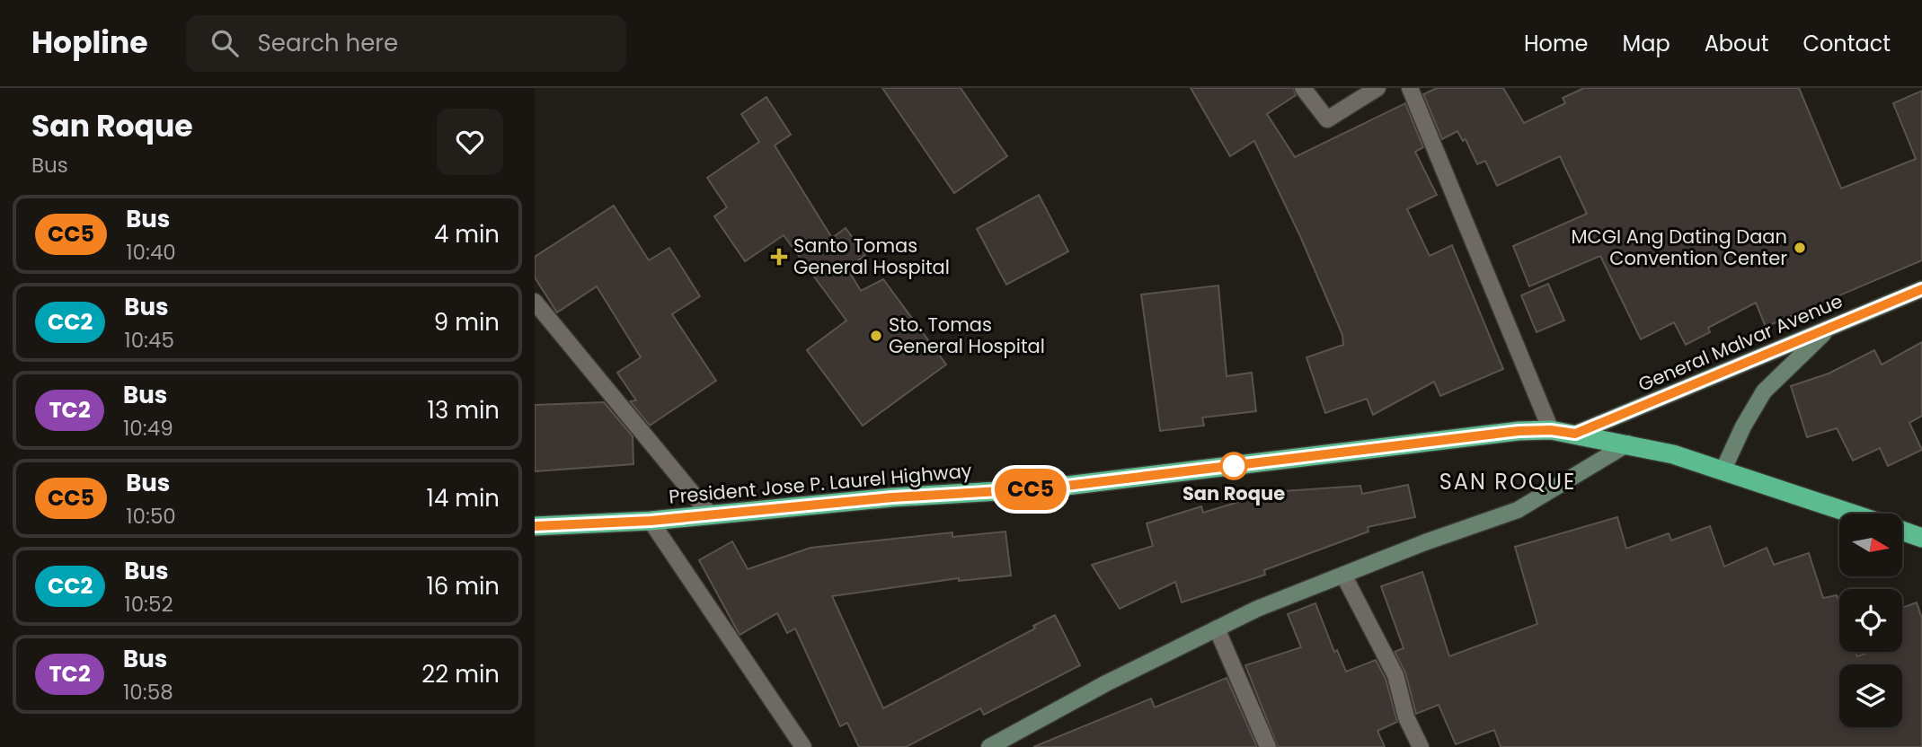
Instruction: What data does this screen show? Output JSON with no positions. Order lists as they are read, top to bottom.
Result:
{
  "streets": {
    "highway": ["President Jose P. Laurel Highway"],
    "street": ["General Malvar Avenue"]
  },
  "crossings": [
    ["General Malvar Avenue", "President Jose P. Laurel Highway"]
  ],
  "districts": ["SAN ROQUE"],
  "places": {
    "other": ["MCGI Ang Dating Daan Convention Center", "Sto. Tomas General Hospital", "San Roque"],
    "health": ["Santo Tomas General Hospital"]
  },
  "lines": ["bus line CC5"],
  "north": "right",
  "page": {
    "header": "Hopline",
    "search": "Search here",
    "nav": [
      "Home",
      "Map",
      "About",
      "Contact"
    ],
    "heading": ["San Roque", "Bus"],
    "on_map": "CC5",
    "list": [
      {
        "mark": "CC5",
        "name": "Bus",
        "note": "10:40",
        "value": "4 min"
      },
      {
        "mark": "CC2",
        "name": "Bus",
        "note": "10:45",
        "value": "9 min"
      },
      {
        "mark": "TC2",
        "name": "Bus",
        "note": "10:49",
        "value": "13 min"
      },
      {
        "mark": "CC5",
        "name": "Bus",
        "note": "10:50",
        "value": "14 min"
      },
      {
        "mark": "CC2",
        "name": "Bus",
        "note": "10:52",
        "value": "16 min"
      },
      {
        "mark": "TC2",
        "name": "Bus",
        "note": "10:58",
        "value": "22 min"
      }
    ]
  }
}
